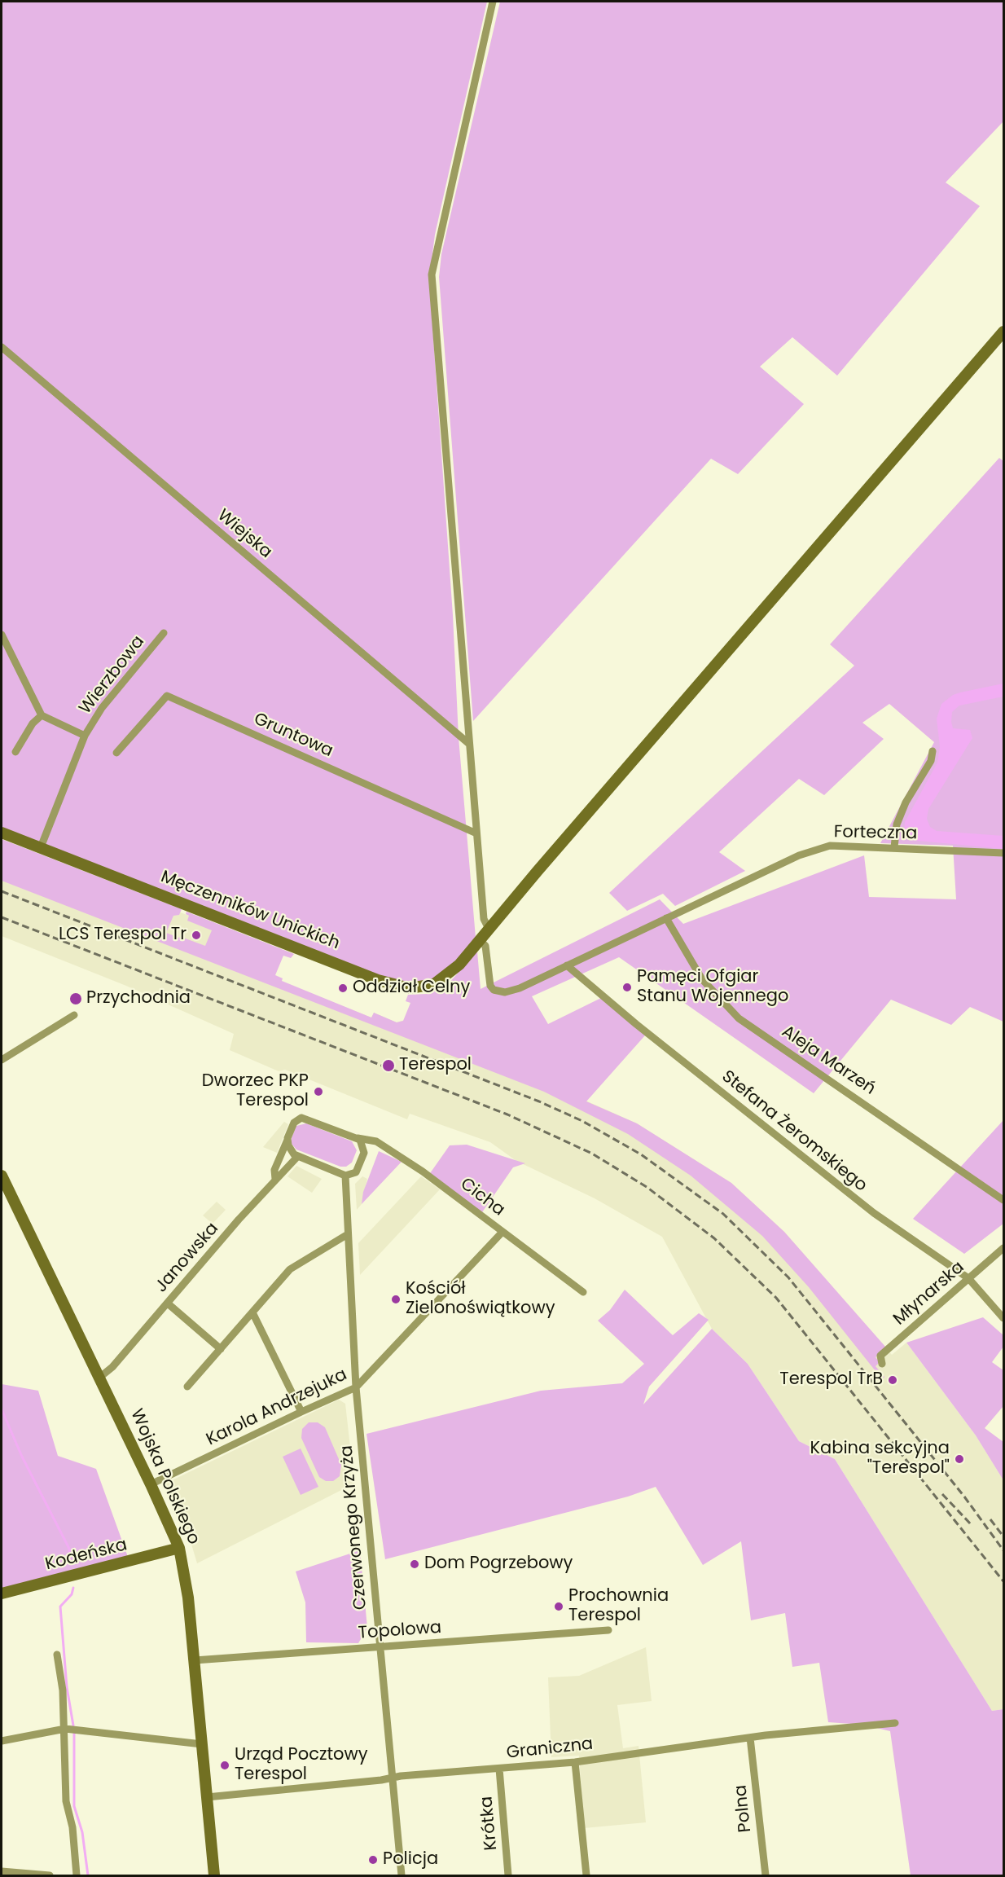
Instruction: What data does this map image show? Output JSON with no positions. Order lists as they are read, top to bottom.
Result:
{
  "streets": {
    "main road": ["Męczenników Unickich", "Wojska Polskiego", "Kodeńska"],
    "street": [
      "Wiejska",
      "Wierzbowa",
      "Gruntowa",
      "Forteczna",
      "Aleja Marzeń",
      "Stefana Żeromskiego",
      "Cicha",
      "Janowska",
      "Młynarska",
      "Karola Andrzejuka",
      "Czerwonego Krzyża",
      "Topolowa",
      "Graniczna",
      "Polna",
      "Krótka"
    ]
  },
  "crossings": [
    ["Wierzbowa", "Męczenników Unickich"],
    ["Forteczna", "Męczenników Unickich"],
    ["Forteczna", "Aleja Marzeń"],
    ["Forteczna", "Stefana Żeromskiego"],
    ["Stefana Żeromskiego", "Młynarska"],
    ["Cicha", "Janowska"],
    ["Cicha", "Karola Andrzejuka"],
    ["Janowska", "Wojska Polskiego"],
    ["Karola Andrzejuka", "Wojska Polskiego"],
    ["Karola Andrzejuka", "Czerwonego Krzyża"],
    ["Wojska Polskiego", "Kodeńska"],
    ["Wojska Polskiego", "Topolowa"],
    ["Wojska Polskiego", "Graniczna"],
    ["Czerwonego Krzyża", "Topolowa"],
    ["Czerwonego Krzyża", "Graniczna"],
    ["Graniczna", "Polna"],
    ["Graniczna", "Krótka"]
  ],
  "places": [
    "LCS Terespol Tr",
    "Pamęci Ofgiar Stanu Wojennego",
    "Oddział Celny",
    "Przychodnia",
    "Terespol",
    "Dworzec PKP Terespol",
    "Kościół Zielonoświątkowy",
    "Terespol TrB",
    "Kabina sekcyjna \"Terespol\"",
    "Dom Pogrzebowy",
    "Prochownia Terespol",
    "Urząd Pocztowy Terespol",
    "Policja"
  ]
}
